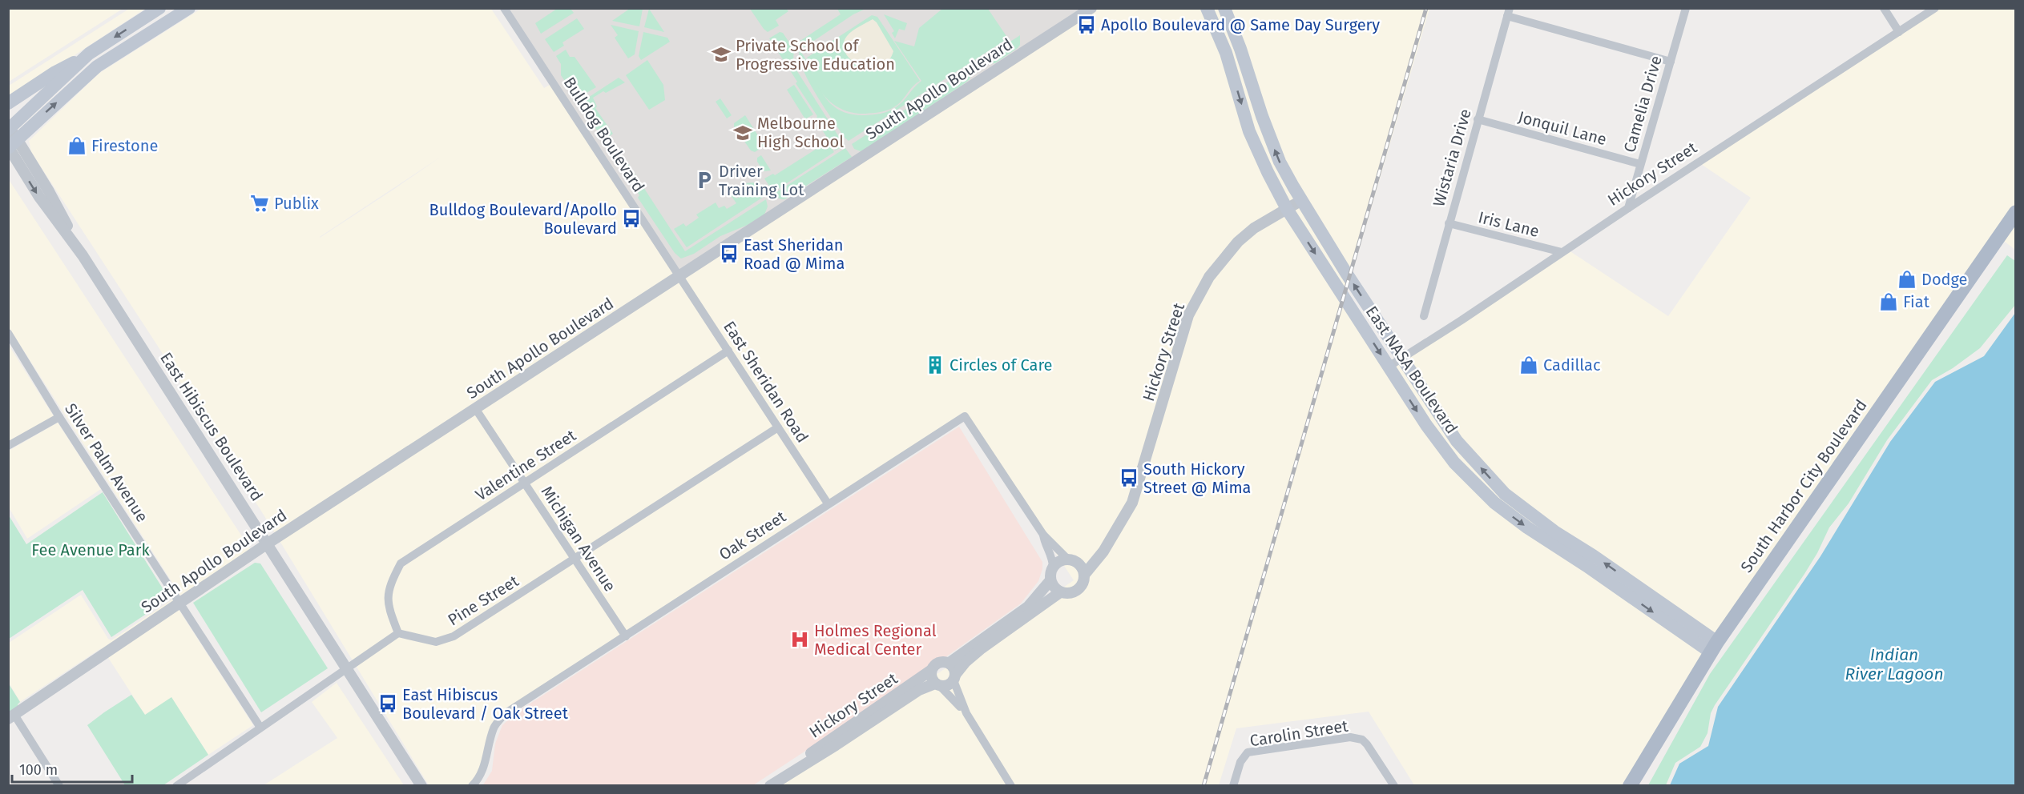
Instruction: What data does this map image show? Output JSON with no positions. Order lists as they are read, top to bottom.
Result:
{
  "streets": {
    "main road": ["East NASA Boulevard", "South Harbor City Boulevard"],
    "street": [
      "South Apollo Boulevard",
      "Camelia Drive",
      "Jonquil Lane",
      "Bulldog Boulevard",
      "Wistaria Drive",
      "Hickory Street",
      "Iris Lane",
      "East Sheridan Road",
      "East Hibiscus Boulevard",
      "Silver Palm Avenue",
      "Valentine Street",
      "Oak Street",
      "Michigan Avenue",
      "Pine Street",
      "Carolin Street"
    ]
  },
  "crossings": [
    ["South Apollo Boulevard", "Bulldog Boulevard"],
    ["South Apollo Boulevard", "East Sheridan Road"],
    ["South Apollo Boulevard", "East Hibiscus Boulevard"],
    ["South Apollo Boulevard", "Silver Palm Avenue"],
    ["South Apollo Boulevard", "Michigan Avenue"],
    ["Camelia Drive", "Jonquil Lane"],
    ["Camelia Drive", "Hickory Street"],
    ["Jonquil Lane", "Wistaria Drive"],
    ["Bulldog Boulevard", "East Sheridan Road"],
    ["Wistaria Drive", "Iris Lane"],
    ["Hickory Street", "Iris Lane"],
    ["Hickory Street", "East NASA Boulevard"],
    ["Hickory Street", "Oak Street"],
    ["East NASA Boulevard", "South Harbor City Boulevard"],
    ["East Sheridan Road", "Valentine Street"],
    ["East Sheridan Road", "Oak Street"],
    ["East Sheridan Road", "Pine Street"],
    ["Valentine Street", "Michigan Avenue"],
    ["Valentine Street", "Pine Street"],
    ["Oak Street", "Michigan Avenue"],
    ["Michigan Avenue", "Pine Street"]
  ],
  "water": ["Indian River Lagoon"],
  "parks": ["Fee Avenue Park"],
  "places": {
    "bus stop": [
      "Apollo Boulevard @ Same Day Surgery",
      "Bulldog Boulevard/Apollo Boulevard",
      "East Sheridan Road @ Mima",
      "South Hickory Street @ Mima",
      "East Hibiscus Boulevard / Oak Street"
    ],
    "school or university": ["Private School of Progressive Education", "Melbourne High School"],
    "shop": [
      "Firestone",
      "Dodge",
      "Fiat",
      "Cadillac"
    ],
    "parking": ["Driver Training Lot"],
    "supermarket": ["Publix"],
    "building": ["Circles of Care"],
    "hospital": ["Holmes Regional Medical Center"]
  },
  "scale_bar": "100 m"
}
